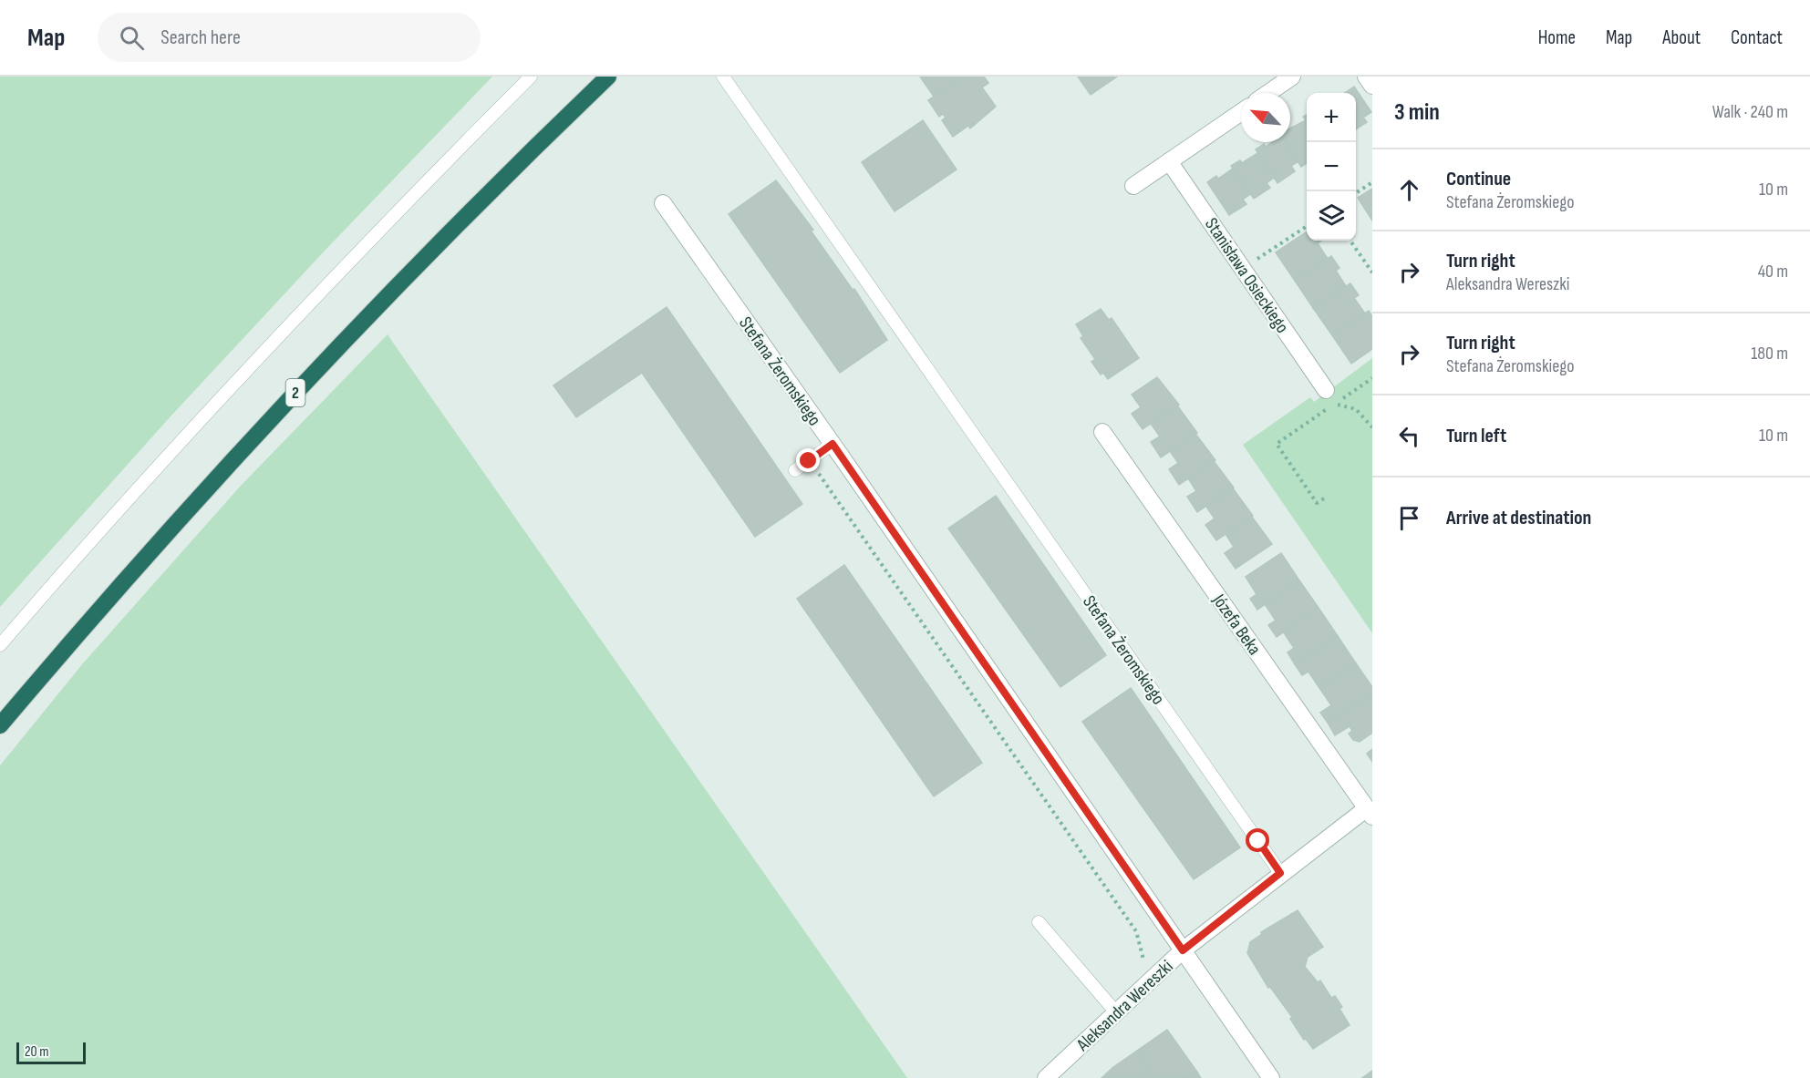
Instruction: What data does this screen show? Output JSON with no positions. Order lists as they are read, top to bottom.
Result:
{
  "streets": {
    "highway": ["2"],
    "street": [
      "Stanisława Osieckiego",
      "Stefana Żeromskiego",
      "Józefa Beka",
      "Aleksandra Wereszki"
    ]
  },
  "crossings": [
    ["Stefana Żeromskiego", "Aleksandra Wereszki"],
    ["Józefa Beka", "Aleksandra Wereszki"]
  ],
  "scale_bar": "20 m",
  "north": "top left",
  "page": {
    "header": "Map",
    "search": "Search here",
    "nav": [
      "Home",
      "Map",
      "About",
      "Contact"
    ],
    "heading": ["3 min", "Walk · 240 m"],
    "map_buttons": ["+", "−"],
    "list": [
      ["Continue", "Stefana Żeromskiego", "10 m"],
      ["Turn right", "Aleksandra Wereszki", "40 m"],
      ["Turn right", "Stefana Żeromskiego", "180 m"],
      ["Turn left", "10 m"],
      "Arrive at destination"
    ],
    "scale": "20 m"
  }
}
